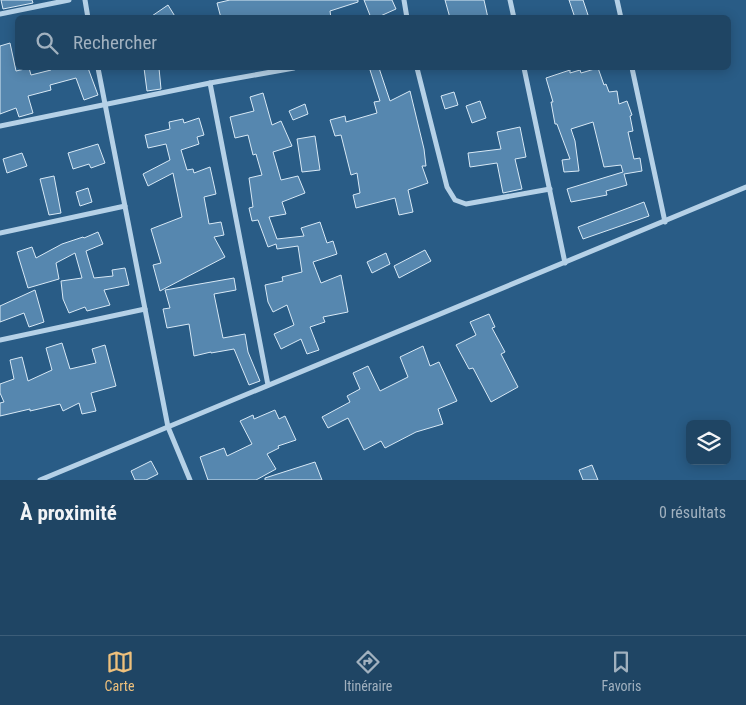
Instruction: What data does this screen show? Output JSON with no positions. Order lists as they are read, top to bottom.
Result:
{
  "page": {
    "search": "Rechercher",
    "heading": ["À proximité", "0 résultats"],
    "nav": ["Carte", "Itinéraire", "Favoris"]
  }
}
